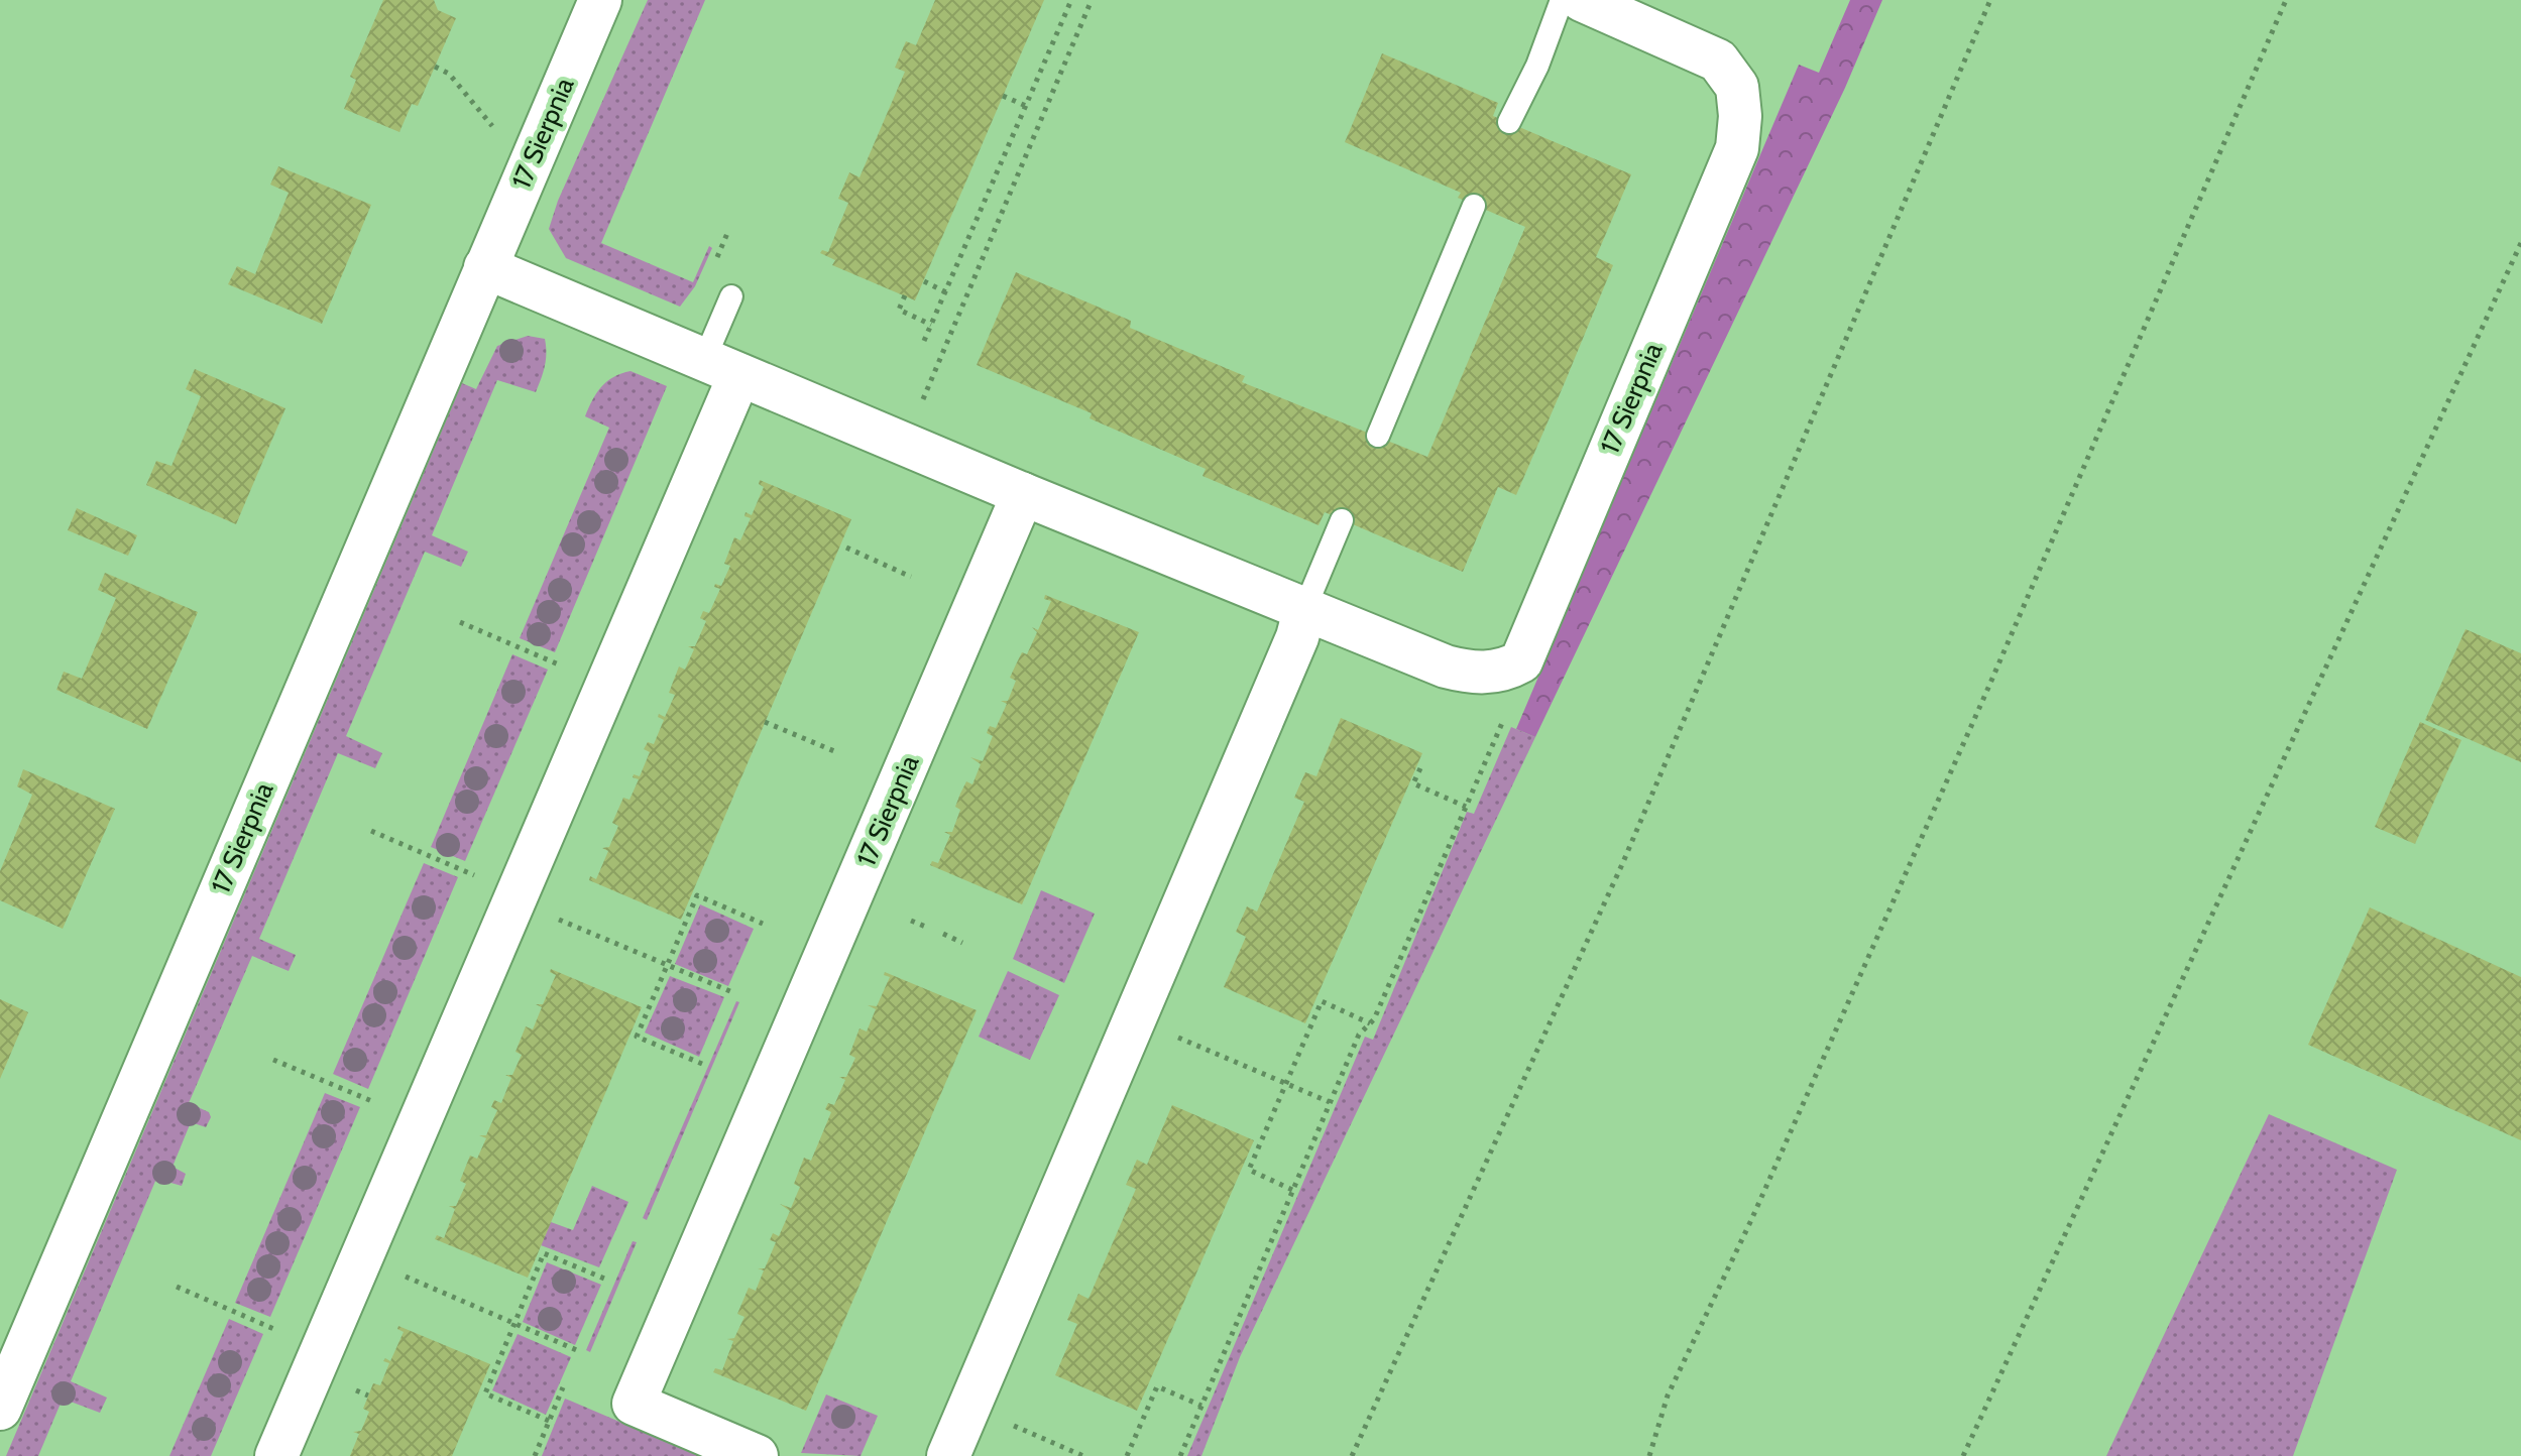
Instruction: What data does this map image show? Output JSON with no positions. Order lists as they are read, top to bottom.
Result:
{
  "streets": {
    "street": ["17 Sierpnia"]
  }
}
